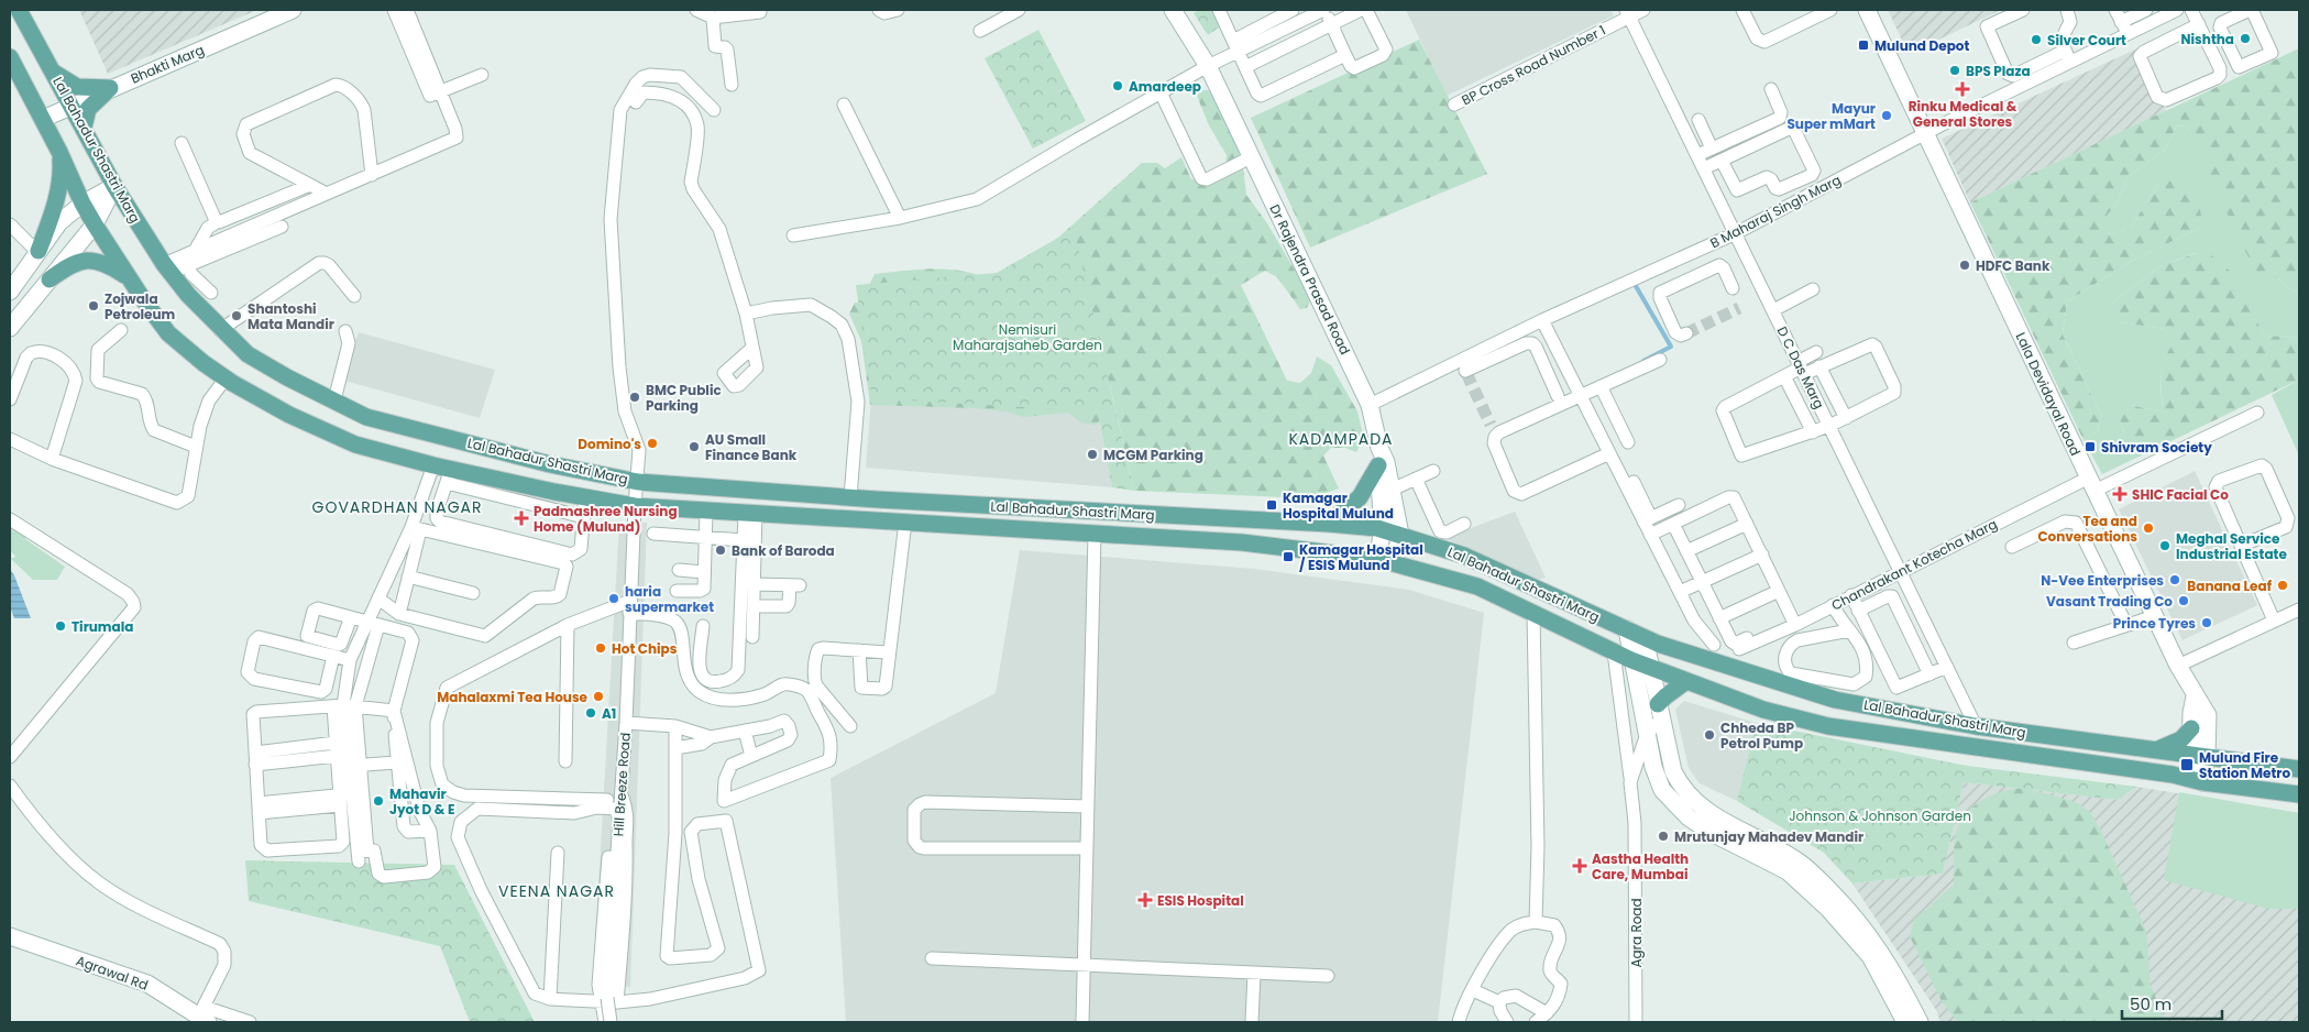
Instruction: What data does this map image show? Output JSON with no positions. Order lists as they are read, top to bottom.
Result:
{
  "streets": {
    "main road": ["Lal Bahadur Shastri Marg"],
    "street": [
      "Bhakti Marg",
      "BP Cross Road Number 1",
      "B Maharaj Singh Marg",
      "Dr Rajendra Prasad Road",
      "D C Das Marg",
      "Lala Devidayal Road",
      "Chandrakant Kotecha Marg",
      "Hill Breeze Road",
      "Agra Road",
      "Agrawal Rd"
    ]
  },
  "crossings": [
    ["Bhakti Marg", "Lal Bahadur Shastri Marg"],
    ["BP Cross Road Number 1", "D C Das Marg"],
    ["Lal Bahadur Shastri Marg", "Dr Rajendra Prasad Road"],
    ["Lal Bahadur Shastri Marg", "D C Das Marg"],
    ["Lal Bahadur Shastri Marg", "Lala Devidayal Road"],
    ["Lal Bahadur Shastri Marg", "Hill Breeze Road"],
    ["B Maharaj Singh Marg", "Dr Rajendra Prasad Road"],
    ["B Maharaj Singh Marg", "D C Das Marg"],
    ["B Maharaj Singh Marg", "Lala Devidayal Road"],
    ["D C Das Marg", "Chandrakant Kotecha Marg"],
    ["Lala Devidayal Road", "Chandrakant Kotecha Marg"]
  ],
  "districts": ["KADAMPADA", "GOVARDHAN NAGAR", "VEENA NAGAR"],
  "parks": ["Nemisuri Maharajsaheb Garden", "Johnson & Johnson Garden"],
  "places": {
    "other": [
      "Nishtha",
      "Silver Court",
      "BPS Plaza",
      "Amardeep",
      "Mayur Super mMart",
      "HDFC Bank",
      "Zojwala Petroleum",
      "Shantoshi Mata Mandir",
      "BMC Public Parking",
      "Domino's",
      "AU Small Finance Bank",
      "MCGM Parking",
      "Tea and Conversations",
      "Meghal Service Industrial Estate",
      "Bank of Baroda",
      "N-Vee Enterprises",
      "Banana Leaf",
      "haria supermarket",
      "Vasant Trading Co",
      "Prince Tyres",
      "Tirumala",
      "Hot Chips",
      "Mahalaxmi Tea House",
      "A1",
      "Chheda BP Petrol Pump",
      "Mahavir Jyot D & E",
      "Mrutunjay Mahadev Mandir"
    ],
    "transit": [
      "Mulund Depot",
      "Shivram Society",
      "Kamagar Hospital Mulund",
      "Kamagar Hospital / ESIS Mulund",
      "Mulund Fire Station Metro"
    ],
    "health": [
      "Rinku Medical & General Stores",
      "SHIC Facial Co",
      "Padmashree Nursing Home (Mulund)",
      "Aastha Health Care, Mumbai",
      "ESIS Hospital"
    ]
  },
  "scale_bar": "50 m"
}
